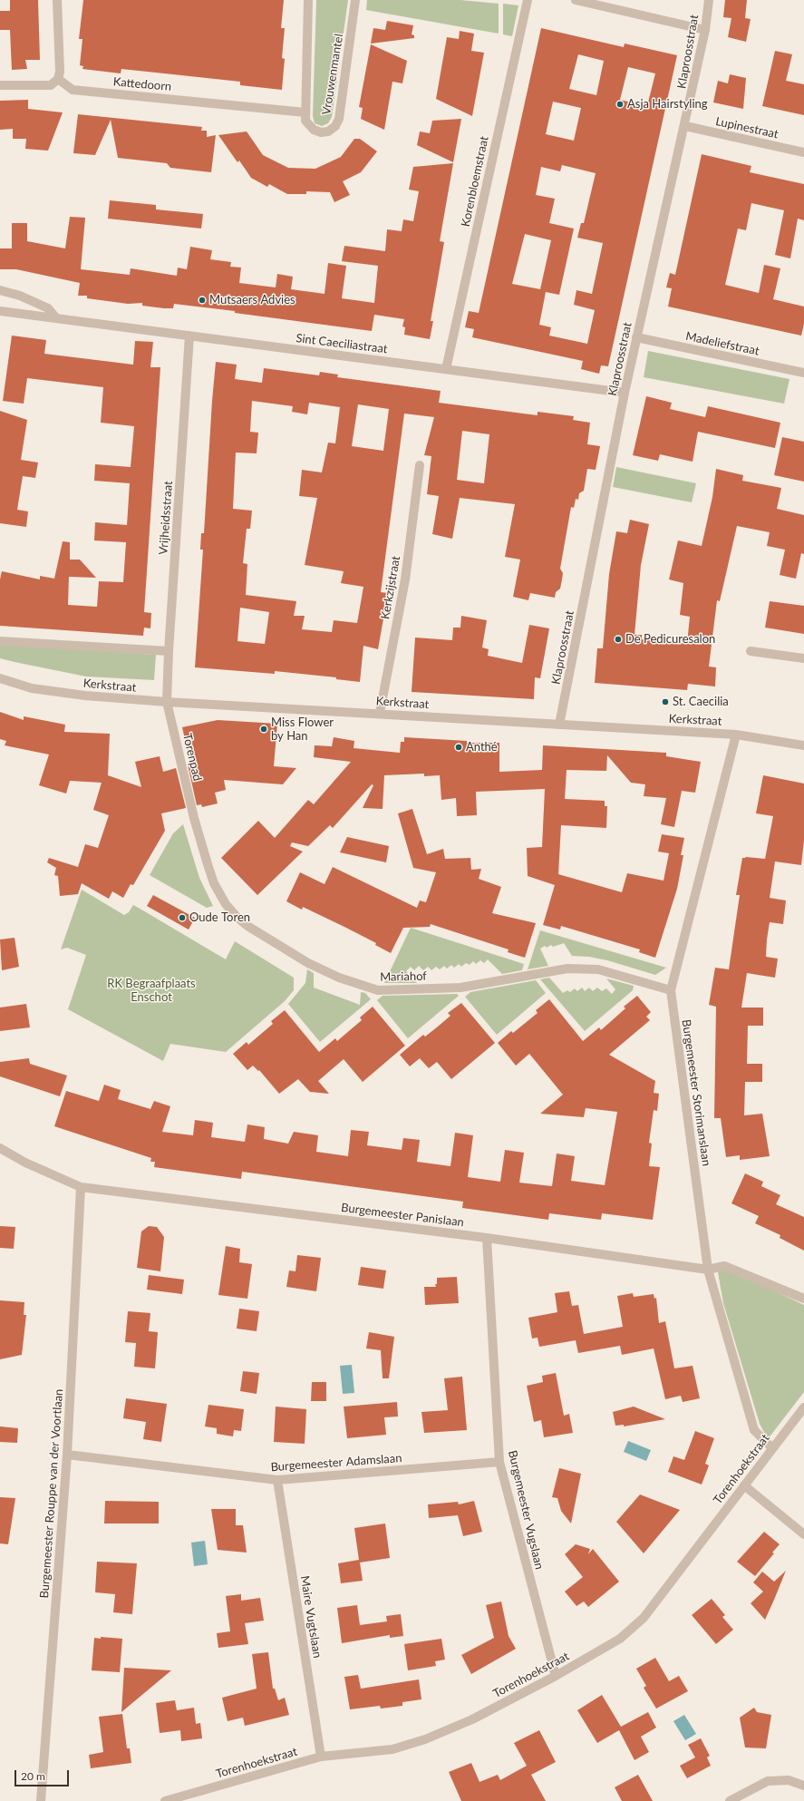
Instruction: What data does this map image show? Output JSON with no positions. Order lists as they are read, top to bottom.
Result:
{
  "streets": {
    "street": [
      "Klaproosstraat",
      "Vrouwenmantel",
      "Kattedoorn",
      "Lupinestraat",
      "Korenbloemstraat",
      "Sint Caeciliastraat",
      "Madeliefstraat",
      "Vrijheidsstraat",
      "Kerkzijstraat",
      "Kerkstraat",
      "Torenpad",
      "Mariahof",
      "Burgemeester Storimanslaan",
      "Burgemeester Panislaan",
      "Burgemeester Adamslaan",
      "Torenhoekstraat",
      "Burgemeester Rouppe van der Voortlaan",
      "Burgemeester Vugslaan",
      "Maire Vugtslaan"
    ]
  },
  "crossings": [
    ["Klaproosstraat", "Lupinestraat"],
    ["Klaproosstraat", "Sint Caeciliastraat"],
    ["Klaproosstraat", "Madeliefstraat"],
    ["Klaproosstraat", "Kerkstraat"],
    ["Vrouwenmantel", "Kattedoorn"],
    ["Korenbloemstraat", "Sint Caeciliastraat"],
    ["Sint Caeciliastraat", "Vrijheidsstraat"],
    ["Vrijheidsstraat", "Kerkstraat"],
    ["Vrijheidsstraat", "Torenpad"],
    ["Kerkzijstraat", "Kerkstraat"],
    ["Kerkstraat", "Torenpad"],
    ["Kerkstraat", "Burgemeester Storimanslaan"],
    ["Torenpad", "Mariahof"],
    ["Mariahof", "Burgemeester Storimanslaan"],
    ["Burgemeester Storimanslaan", "Burgemeester Panislaan"],
    ["Burgemeester Storimanslaan", "Torenhoekstraat"],
    ["Burgemeester Panislaan", "Burgemeester Rouppe van der Voortlaan"],
    ["Burgemeester Panislaan", "Burgemeester Vugslaan"],
    ["Burgemeester Adamslaan", "Burgemeester Rouppe van der Voortlaan"],
    ["Burgemeester Adamslaan", "Burgemeester Vugslaan"],
    ["Burgemeester Adamslaan", "Maire Vugtslaan"],
    ["Torenhoekstraat", "Burgemeester Vugslaan"],
    ["Torenhoekstraat", "Maire Vugtslaan"]
  ],
  "parks": ["RK Begraafplaats Enschot"],
  "places": [
    "Asja Hairstyling",
    "Mutsaers Advies",
    "De Pedicuresalon",
    "St. Caecilia",
    "Miss Flower by Han",
    "Anthé",
    "Oude Toren"
  ],
  "scale_bar": "20 m"
}
